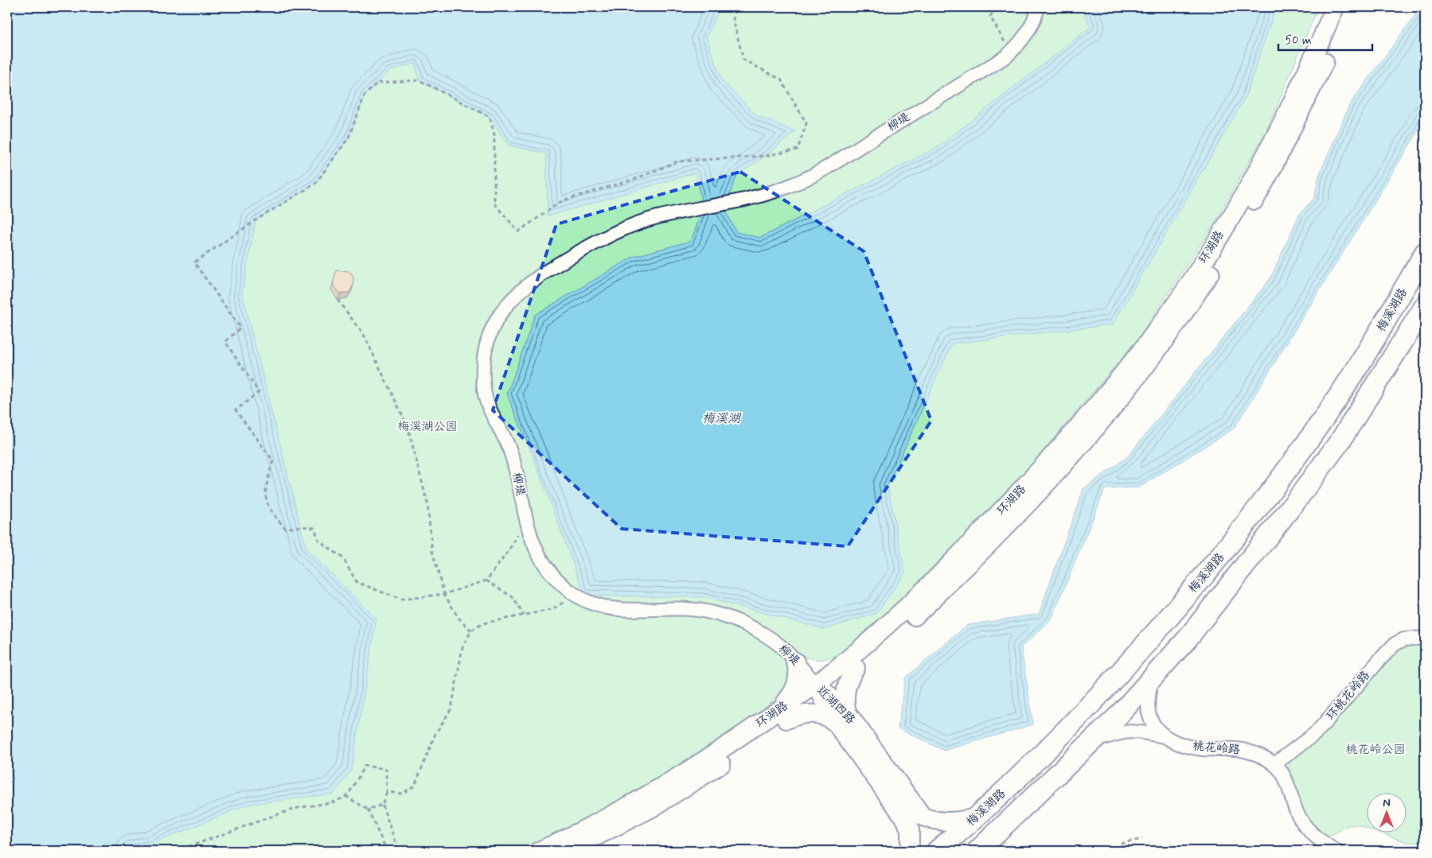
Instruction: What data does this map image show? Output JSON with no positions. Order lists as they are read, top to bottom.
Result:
{
  "streets": {
    "main road": ["环湖路", "梅溪湖路", "近湖四路"],
    "street": ["柳堤", "环桃花岭路", "桃花岭路"]
  },
  "crossings": [
    ["柳堤", "环湖路"],
    ["柳堤", "近湖四路"],
    ["环湖路", "近湖四路"],
    ["梅溪湖路", "近湖四路"],
    ["梅溪湖路", "桃花岭路"],
    ["环桃花岭路", "桃花岭路"]
  ],
  "water": ["梅溪湖"],
  "parks": ["梅溪湖公园", "桃花岭公园"],
  "scale_bar": "50 m",
  "north": "top"
}
